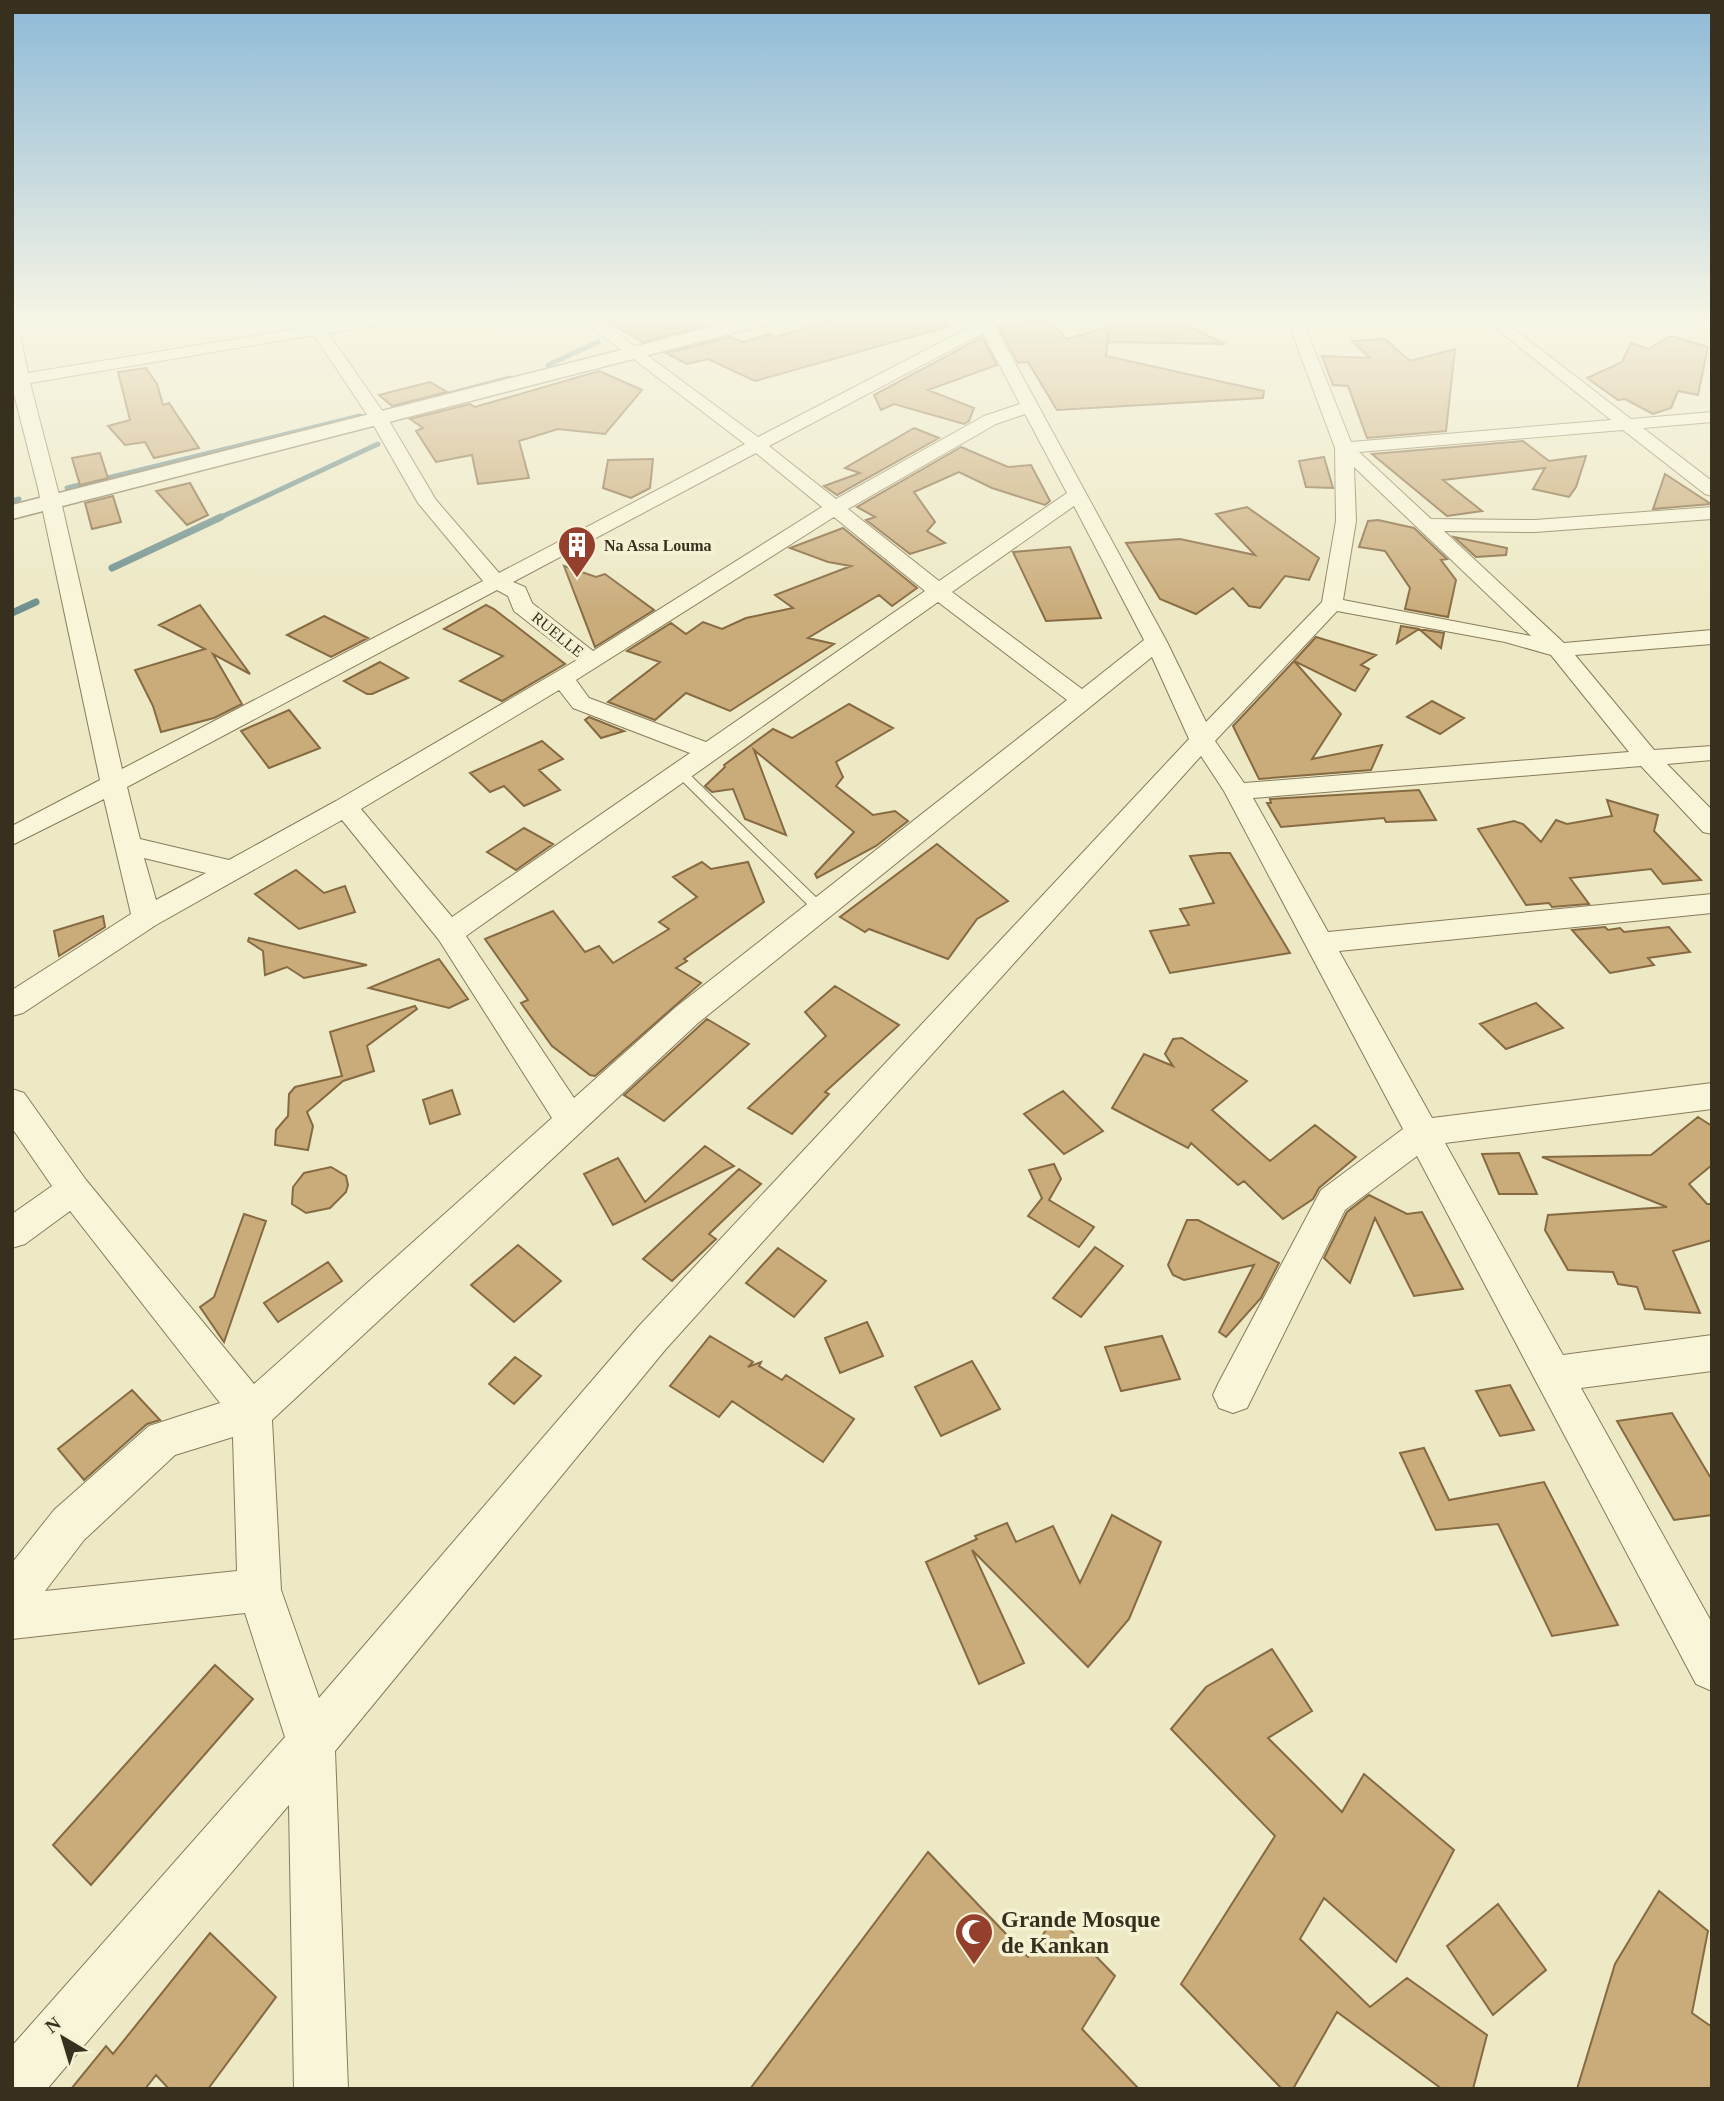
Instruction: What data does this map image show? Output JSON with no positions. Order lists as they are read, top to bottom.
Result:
{
  "streets": {
    "street": ["RUELLE"]
  },
  "places": {
    "building": ["Na Assa Louma"],
    "mosque": ["Grande Mosque de Kankan"]
  },
  "north": "top left"
}
